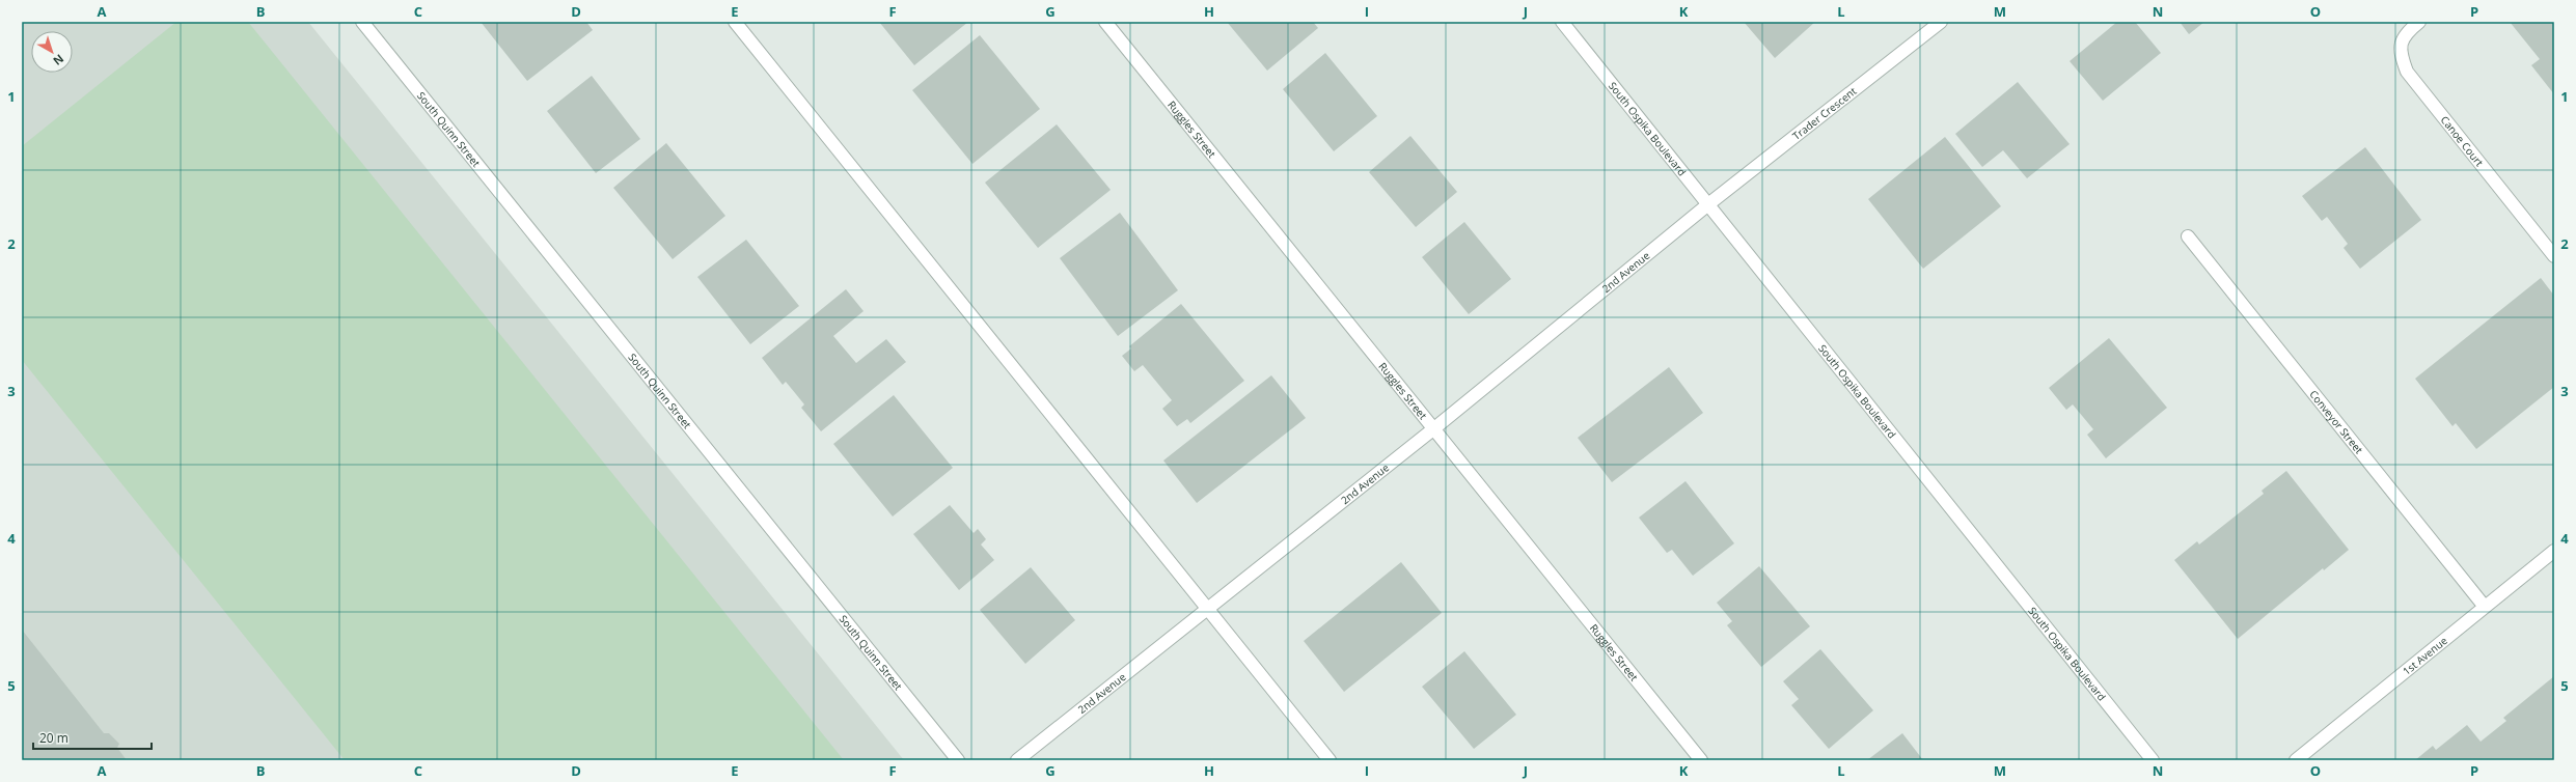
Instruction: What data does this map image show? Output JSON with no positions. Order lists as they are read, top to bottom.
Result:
{
  "streets": {
    "street": [
      "Trader Crescent",
      "South Ospika Boulevard",
      "South Quinn Street",
      "Ruggles Street",
      "Canoe Court",
      "2nd Avenue",
      "Conveyor Street",
      "1st Avenue"
    ]
  },
  "crossings": [
    ["Trader Crescent", "South Ospika Boulevard"],
    ["Trader Crescent", "2nd Avenue"],
    ["South Ospika Boulevard", "2nd Avenue"],
    ["Ruggles Street", "2nd Avenue"],
    ["Conveyor Street", "1st Avenue"]
  ],
  "scale_bar": "20 m",
  "north": "bottom right",
  "grid": {
    "columns": [
      "A",
      "B",
      "C",
      "D",
      "E",
      "F",
      "G",
      "H",
      "I",
      "J",
      "K",
      "L",
      "M",
      "N",
      "O",
      "P"
    ],
    "rows": [
      "1",
      "2",
      "3",
      "4",
      "5"
    ]
  }
}
